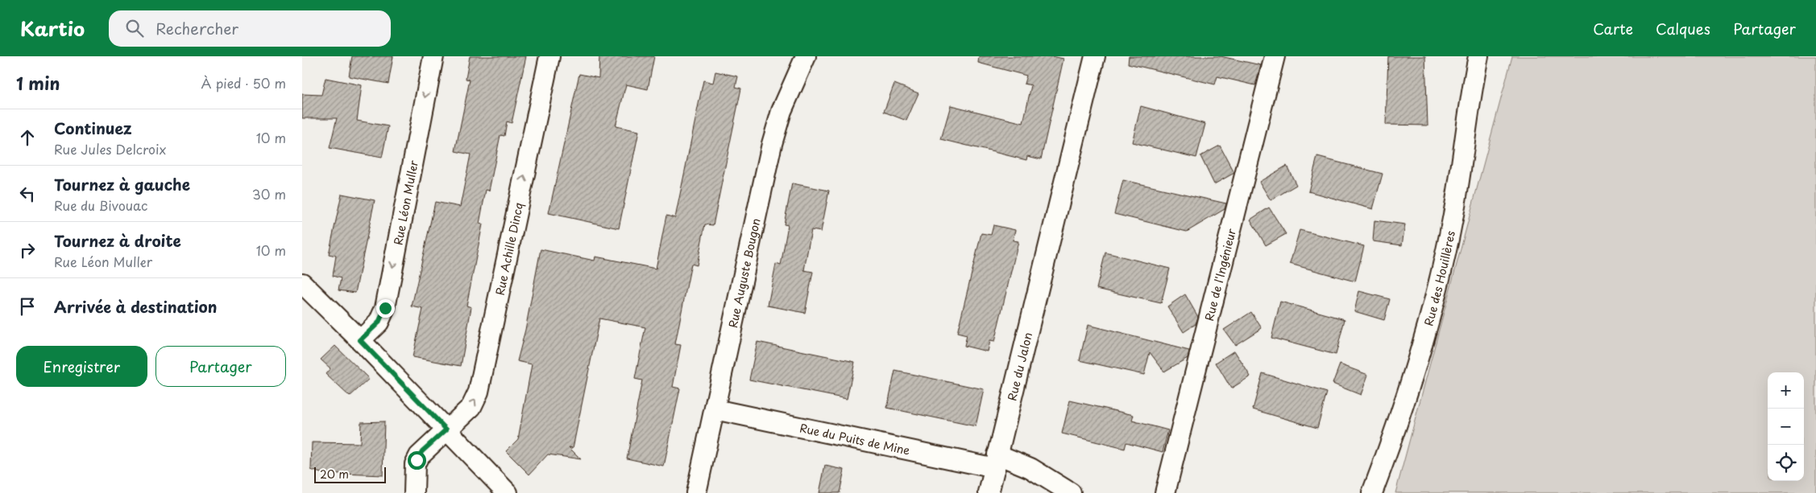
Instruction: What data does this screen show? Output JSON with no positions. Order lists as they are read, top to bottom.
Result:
{
  "streets": {
    "street": [
      "Rue Léon Muller",
      "Rue Achille Dincq",
      "Rue Auguste Bougon",
      "Rue de l'Ingénieur",
      "Rue des Houillères",
      "Rue du Jalon",
      "Rue du Puits de Mine"
    ]
  },
  "crossings": [
    ["Rue Auguste Bougon", "Rue du Puits de Mine"],
    ["Rue du Jalon", "Rue du Puits de Mine"]
  ],
  "one_way": ["Rue Léon Muller", "Rue Achille Dincq"],
  "scale_bar": "20 m",
  "page": {
    "header": "Kartio",
    "search": "Rechercher",
    "nav": ["Carte", "Calques", "Partager"],
    "heading": ["1 min", "À pied · 50 m"],
    "list": [
      ["Continuez", "Rue Jules Delcroix", "10 m"],
      ["Tournez à gauche", "Rue du Bivouac", "30 m"],
      ["Tournez à droite", "Rue Léon Muller", "10 m"],
      "Arrivée à destination"
    ],
    "buttons": ["Enregistrer", "Partager"],
    "map_buttons": ["+", "−"],
    "scale": "20 m"
  }
}
